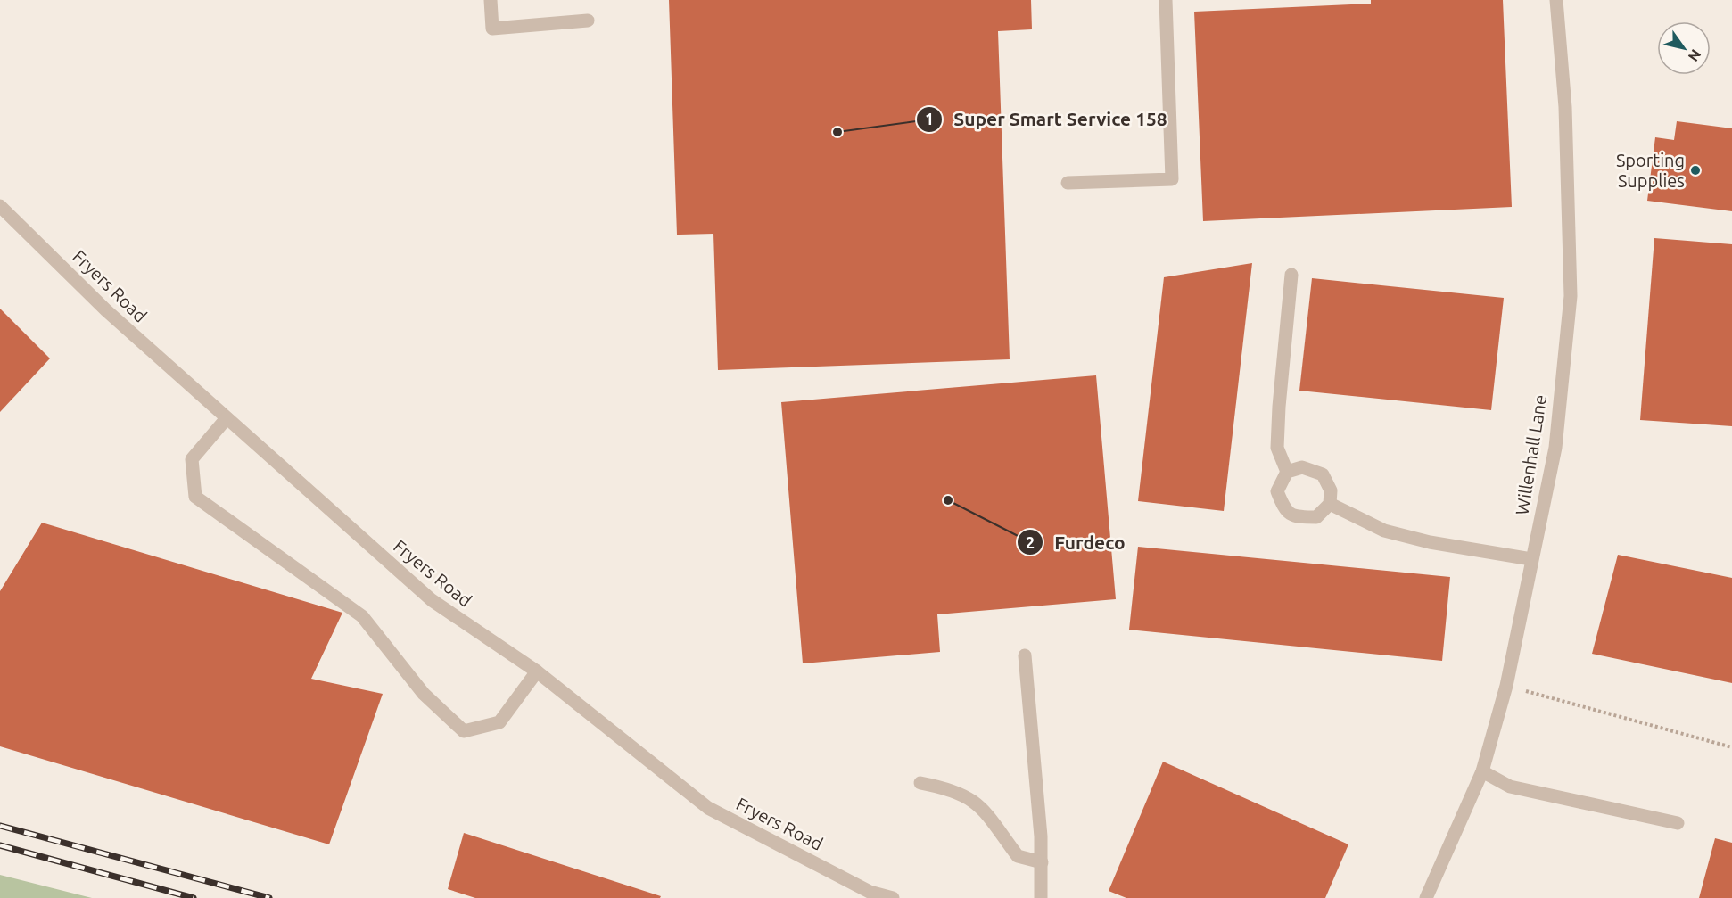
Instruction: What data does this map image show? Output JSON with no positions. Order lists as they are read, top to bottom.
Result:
{
  "streets": {
    "street": ["Fryers Road", "Willenhall Lane"]
  },
  "places": ["Super Smart Service 158", "Sporting Supplies", "Furdeco"],
  "north": "bottom right"
}
